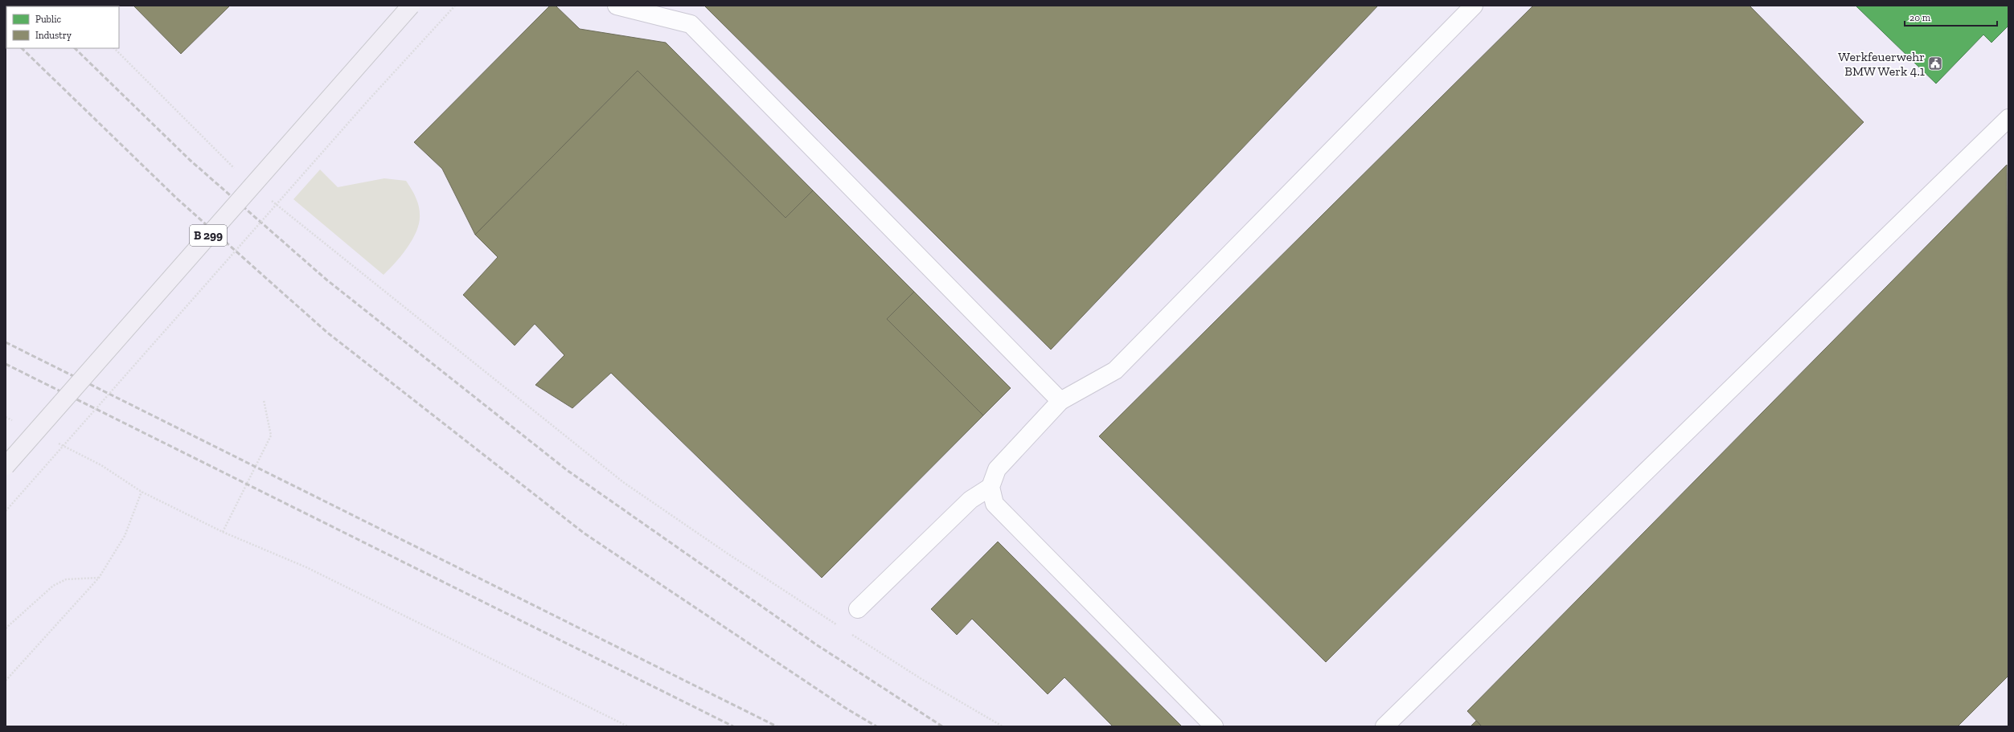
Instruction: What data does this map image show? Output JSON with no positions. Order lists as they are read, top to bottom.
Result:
{
  "streets": {
    "main road": ["B 299"]
  },
  "places": {
    "public building": ["Werkfeuerwehr BMW Werk 4.1"]
  },
  "legend": ["Public", "Industry"],
  "scale_bar": "20 m"
}
